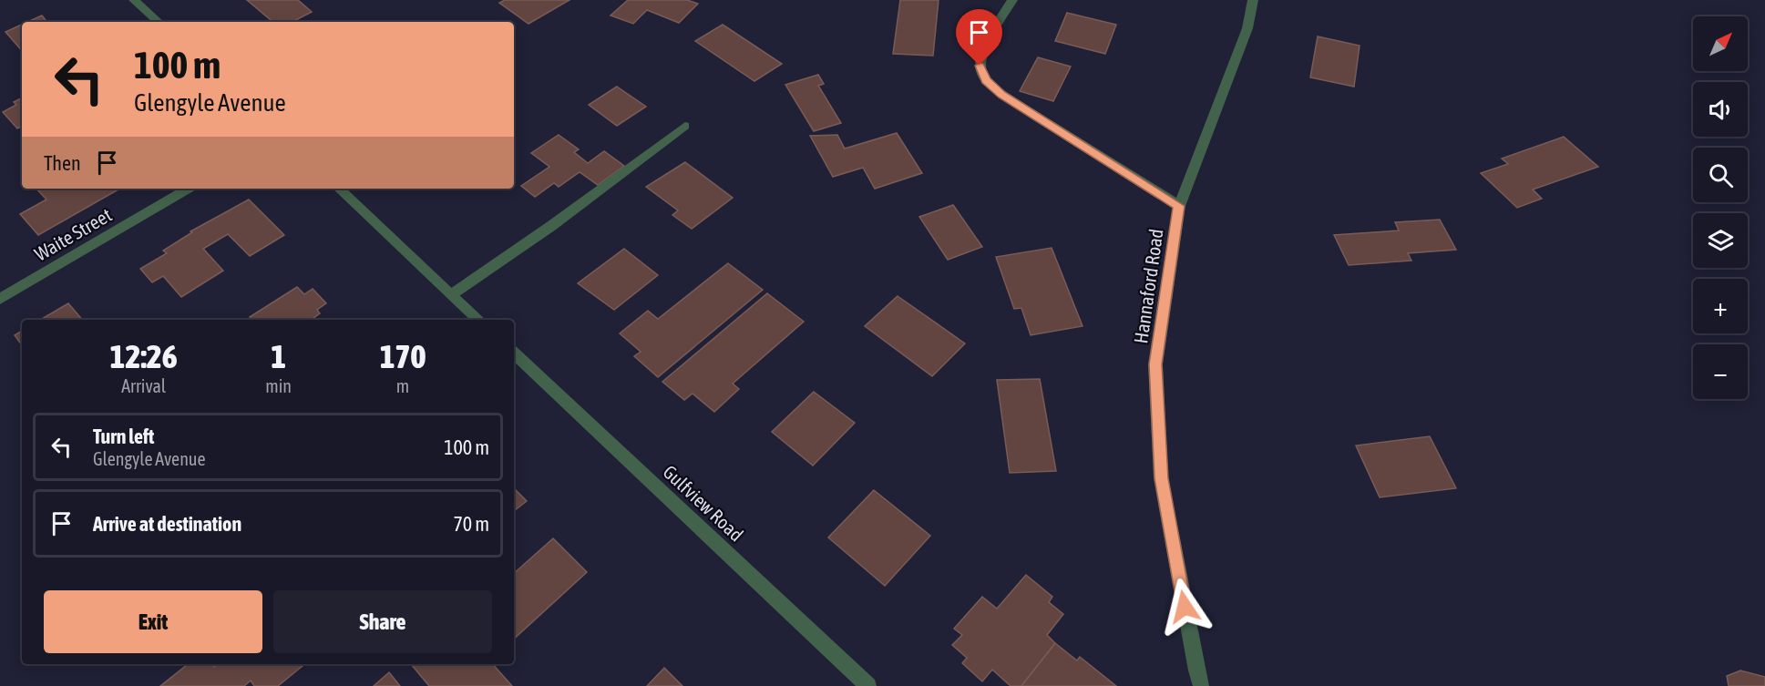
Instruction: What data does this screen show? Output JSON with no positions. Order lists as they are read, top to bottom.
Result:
{
  "streets": {
    "street": ["Waite Street", "Hannaford Road", "Gulfview Road"]
  },
  "north": "top right",
  "page": {
    "map_buttons": ["+", "−"],
    "turn": ["100 m", "Glengyle Avenue"],
    "then": "Then",
    "eta": [
      "12:26",
      "Arrival",
      "1",
      "min",
      "170",
      "m"
    ],
    "list": [
      {
        "name": "Turn left",
        "note": "Glengyle Avenue",
        "value": "100 m"
      },
      {
        "name": "Arrive at destination",
        "value": "70 m"
      }
    ],
    "buttons": ["Exit", "Share"]
  }
}
